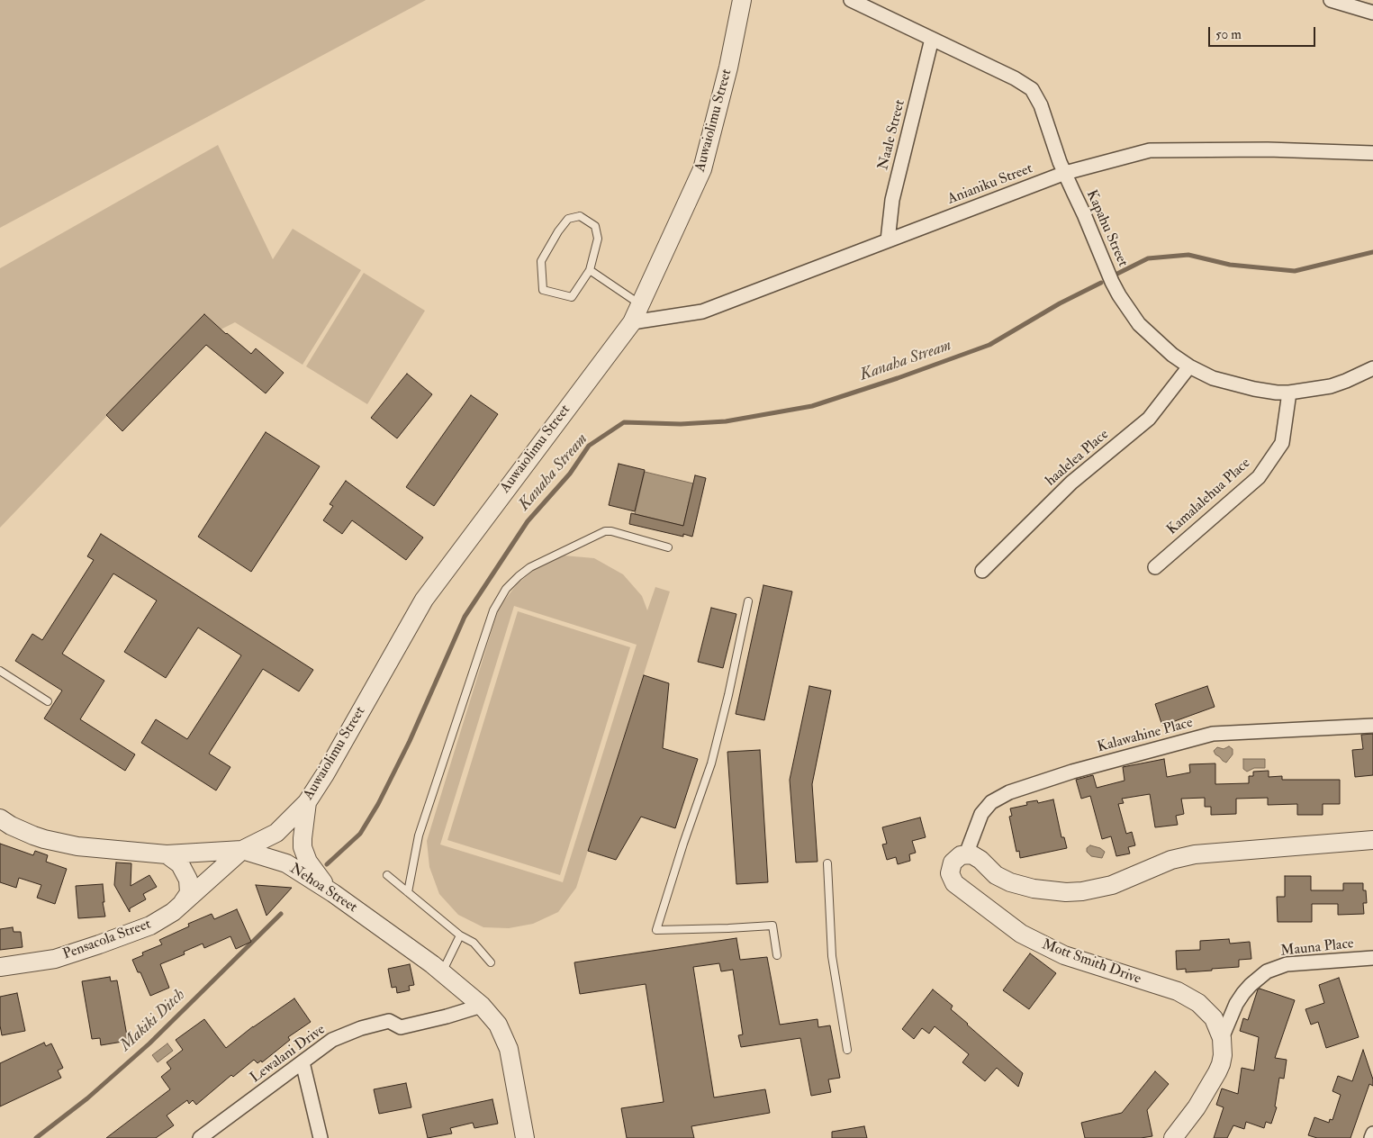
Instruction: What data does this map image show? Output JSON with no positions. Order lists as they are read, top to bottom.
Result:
{
  "streets": {
    "street": [
      "Auwaiolimu Street",
      "Naale Street",
      "Anianiku Street",
      "Kapahu Street",
      "haalelea Place",
      "Kamalalehua Place",
      "Kalawahine Place",
      "Nehoa Street",
      "Pensacola Street",
      "Mauna Place",
      "Mott Smith Drive",
      "Lewalani Drive"
    ]
  },
  "crossings": [
    ["Auwaiolimu Street", "Anianiku Street"],
    ["Auwaiolimu Street", "Nehoa Street"],
    ["Auwaiolimu Street", "Pensacola Street"],
    ["Naale Street", "Anianiku Street"],
    ["Naale Street", "Kapahu Street"],
    ["Anianiku Street", "Kapahu Street"],
    ["Kapahu Street", "haalelea Place"],
    ["Kapahu Street", "Kamalalehua Place"],
    ["Kalawahine Place", "Mott Smith Drive"],
    ["Nehoa Street", "Pensacola Street"],
    ["Nehoa Street", "Lewalani Drive"],
    ["Mauna Place", "Mott Smith Drive"]
  ],
  "water": ["Kanaha Stream", "Makiki Ditch"],
  "scale_bar": "50 m"
}
